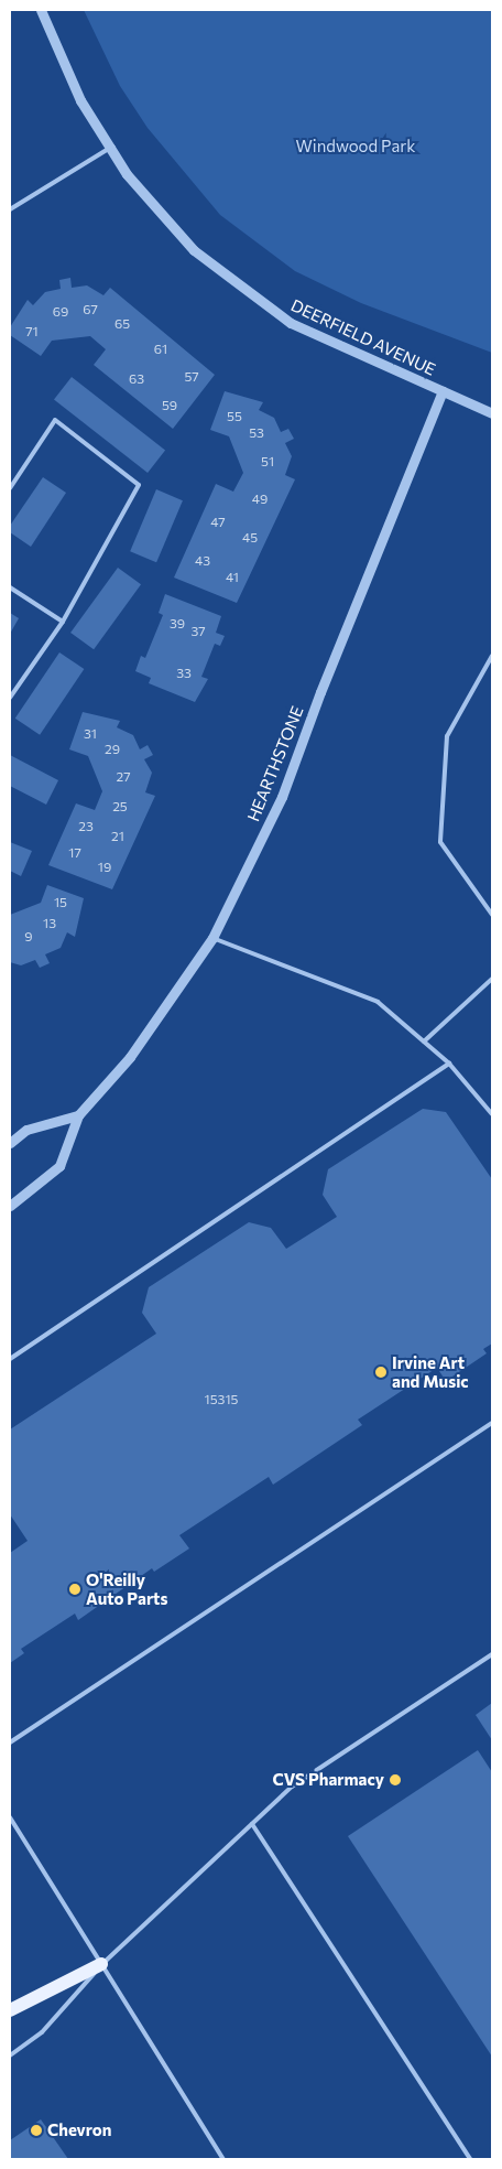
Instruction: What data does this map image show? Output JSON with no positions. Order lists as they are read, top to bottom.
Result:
{
  "streets": {
    "street": ["DEERFIELD AVENUE", "HEARTHSTONE"]
  },
  "crossings": [
    ["DEERFIELD AVENUE", "HEARTHSTONE"]
  ],
  "parks": ["Windwood Park"],
  "places": [
    "Irvine Art and Music",
    "O'Reilly Auto Parts",
    "CVS Pharmacy",
    "Chevron"
  ],
  "house_numbers": [
    "67",
    "69",
    "65",
    "71",
    "61",
    "57",
    "63",
    "59",
    "55",
    "53",
    "51",
    "49",
    "47",
    "45",
    "43",
    "41",
    "39",
    "37",
    "33",
    "31",
    "29",
    "27",
    "25",
    "23",
    "21",
    "17",
    "19",
    "15",
    "13",
    "9",
    "15315"
  ]
}
